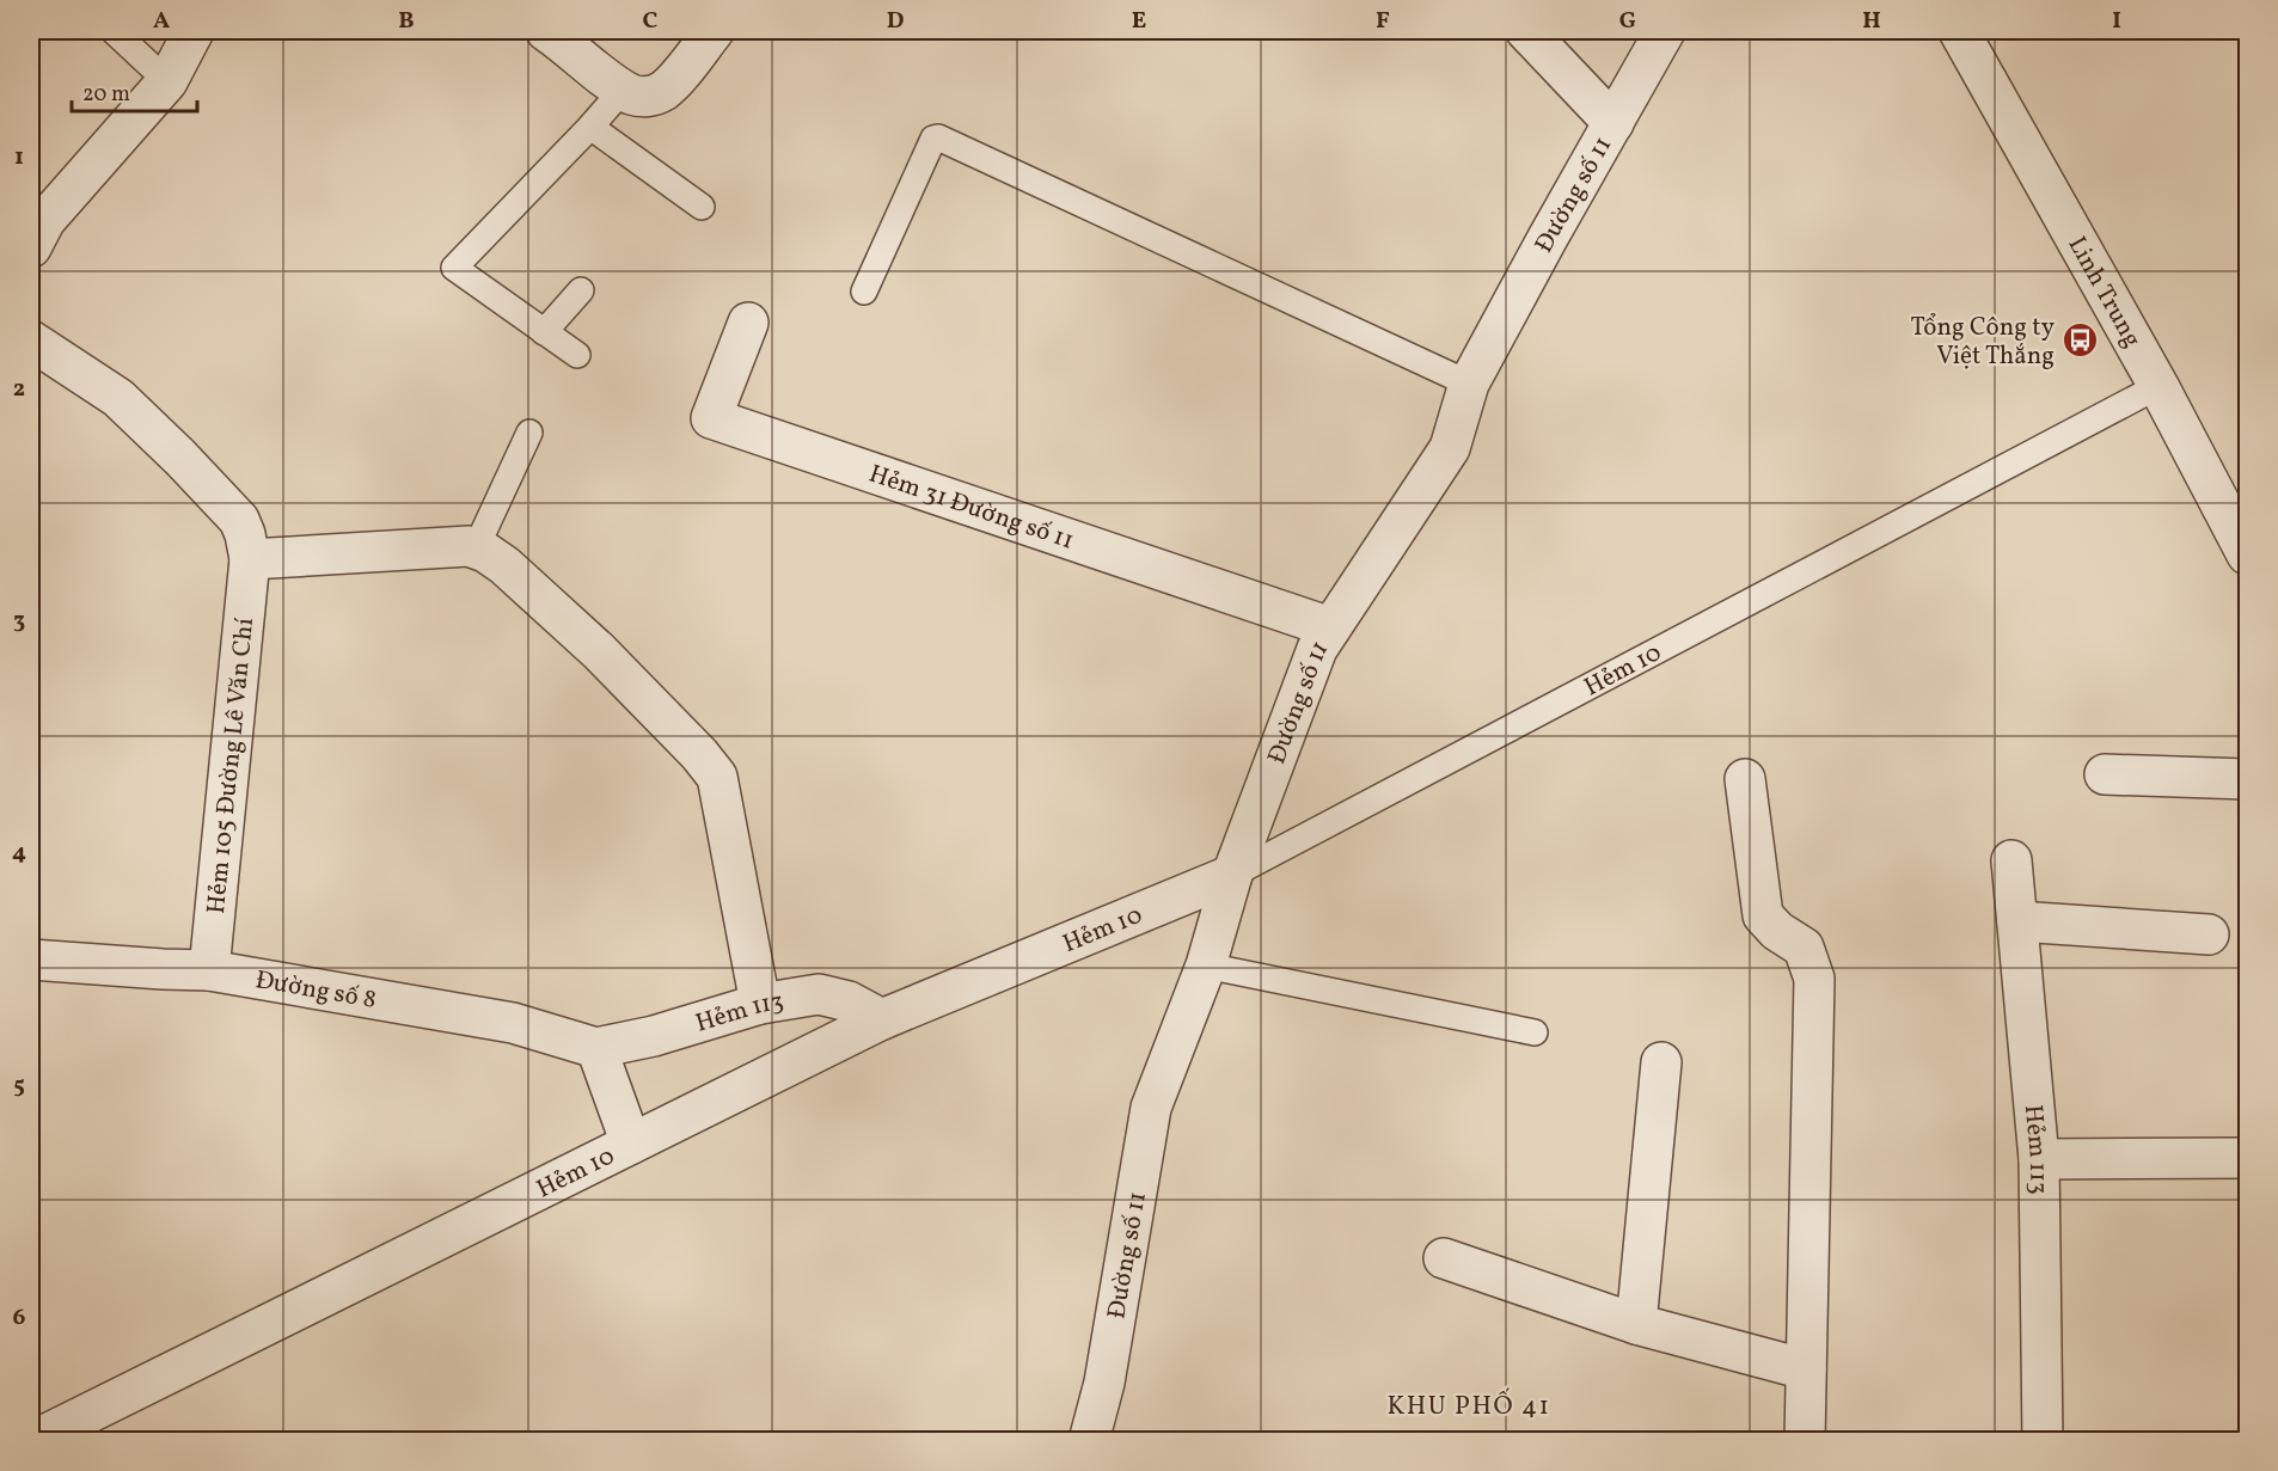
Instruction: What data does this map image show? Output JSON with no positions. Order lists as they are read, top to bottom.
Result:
{
  "streets": {
    "street": [
      "Đường số 11",
      "Linh Trung",
      "Hẻm 31 Đường số 11",
      "Hẻm 10",
      "Hẻm 105 Đường Lê Văn Chí",
      "Đường số 8",
      "Hẻm 113"
    ]
  },
  "crossings": [
    ["Đường số 11", "Hẻm 31 Đường số 11"],
    ["Đường số 11", "Hẻm 10"],
    ["Linh Trung", "Hẻm 10"],
    ["Hẻm 10", "Hẻm 113"],
    ["Hẻm 105 Đường Lê Văn Chí", "Đường số 8"],
    ["Đường số 8", "Hẻm 113"]
  ],
  "districts": ["KHU PHỐ 41"],
  "places": {
    "bus stop": ["Tổng Công ty Việt Thắng"]
  },
  "scale_bar": "20 m",
  "grid": {
    "columns": [
      "A",
      "B",
      "C",
      "D",
      "E",
      "F",
      "G",
      "H",
      "I"
    ],
    "rows": [
      "1",
      "2",
      "3",
      "4",
      "5",
      "6"
    ]
  }
}
